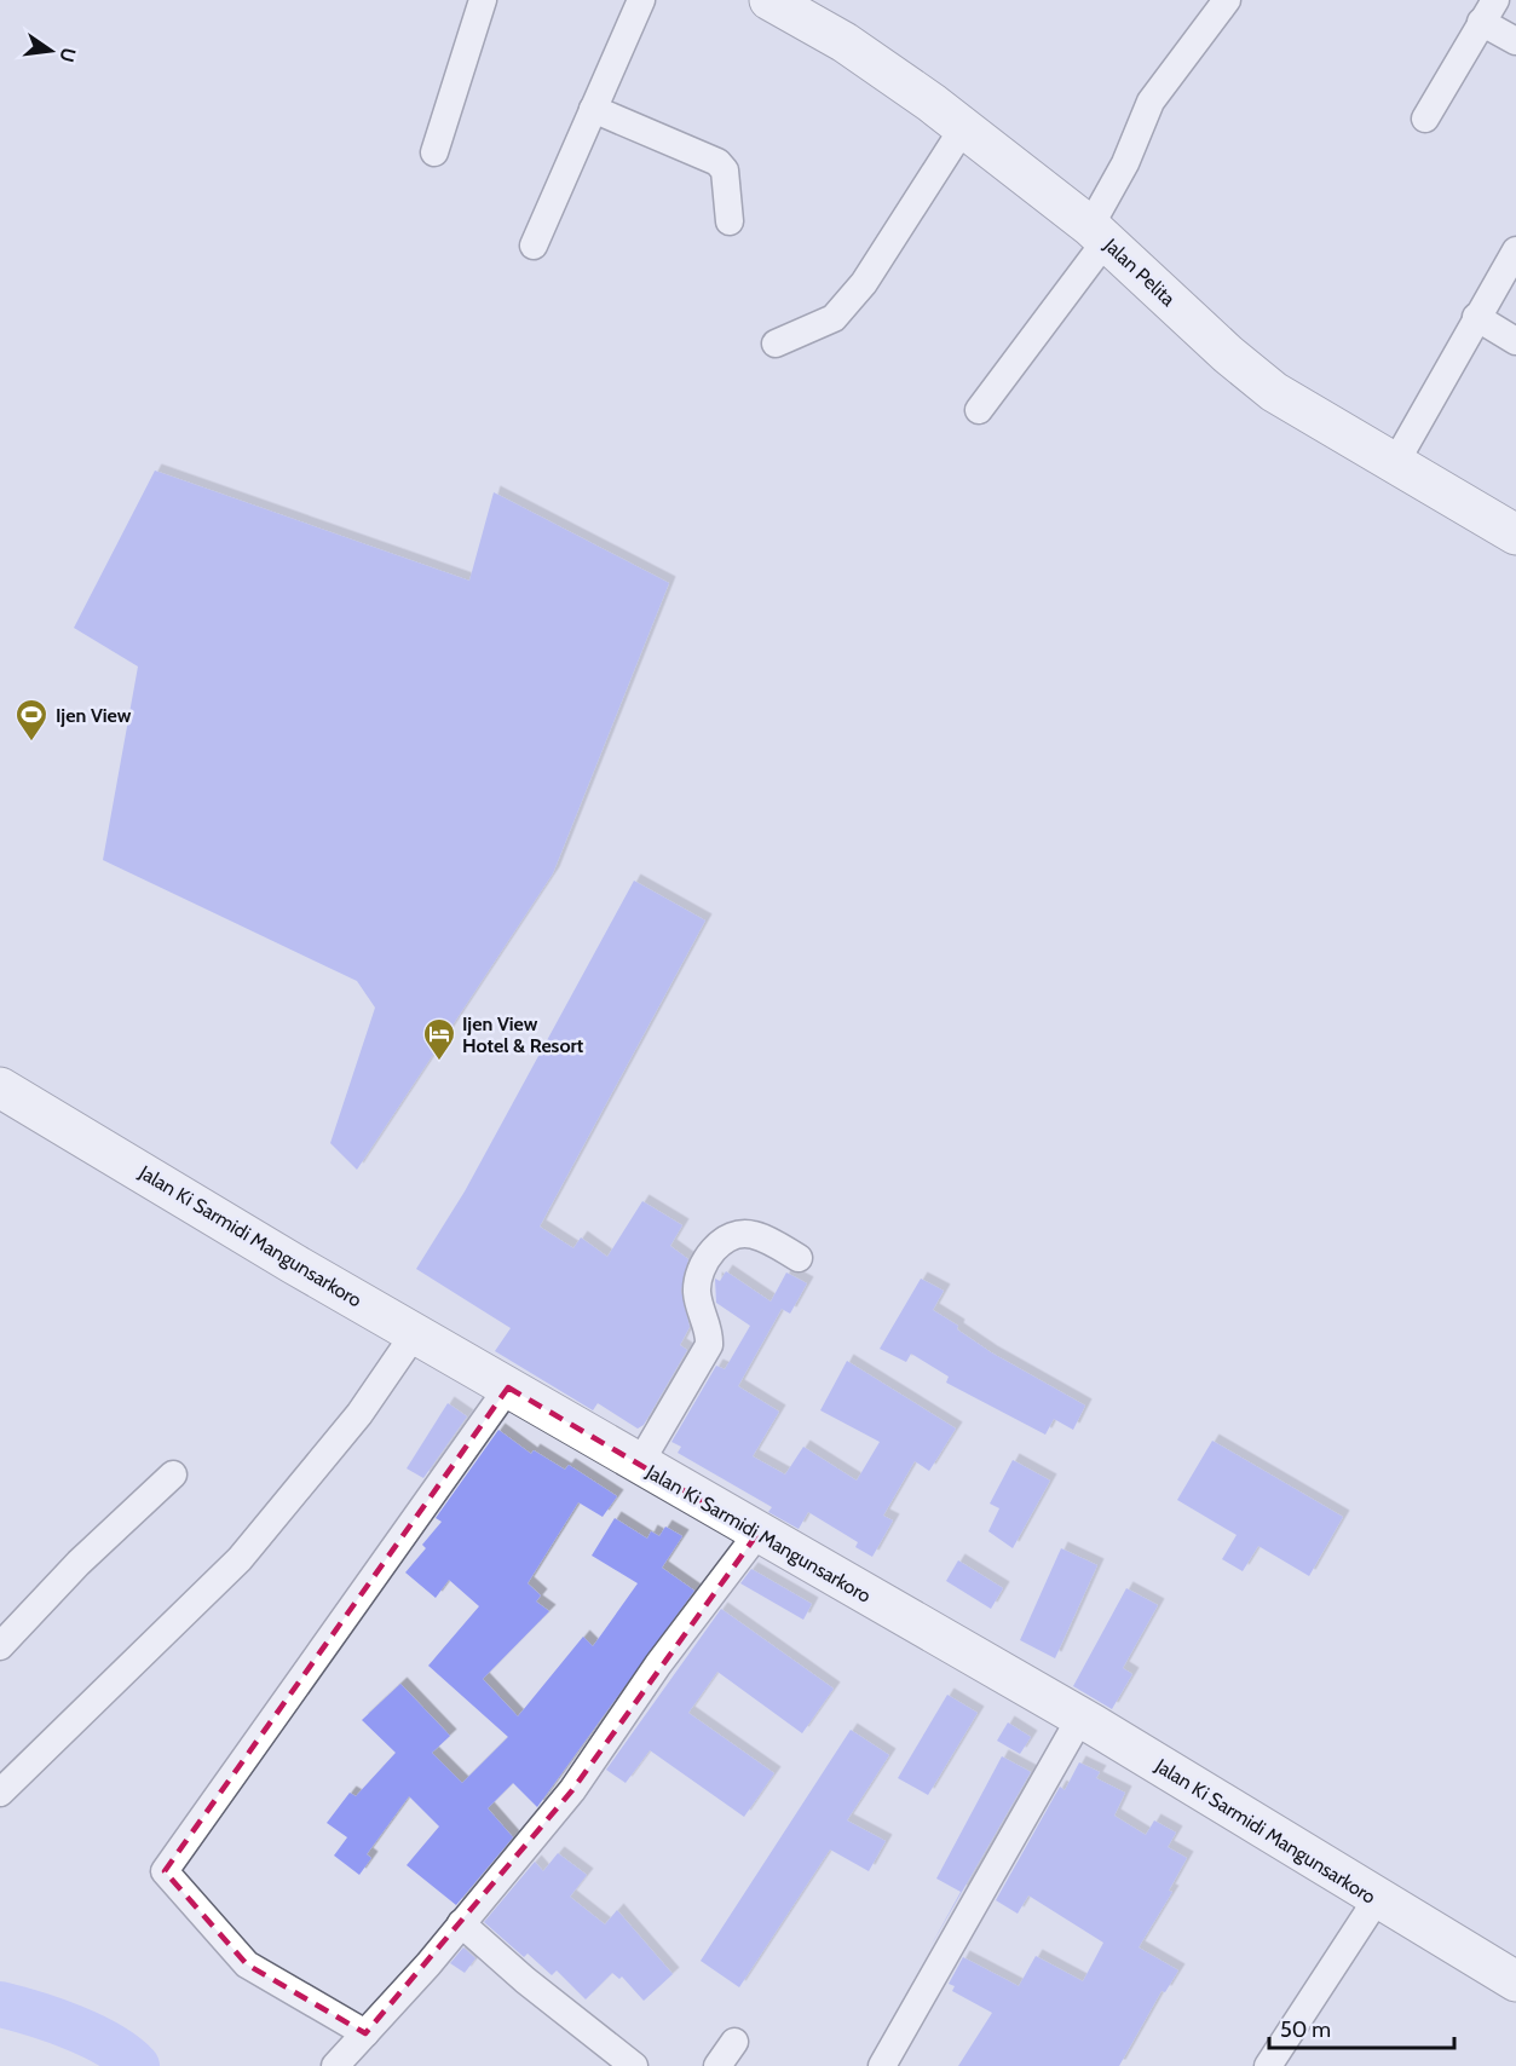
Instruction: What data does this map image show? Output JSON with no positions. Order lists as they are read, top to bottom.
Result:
{
  "streets": {
    "main road": ["Jalan Pelita", "Jalan Ki Sarmidi Mangunsarkoro"]
  },
  "places": {
    "sports": ["Ijen View"],
    "hotel": ["Ijen View Hotel & Resort"]
  },
  "scale_bar": "50 m",
  "north": "right"
}
